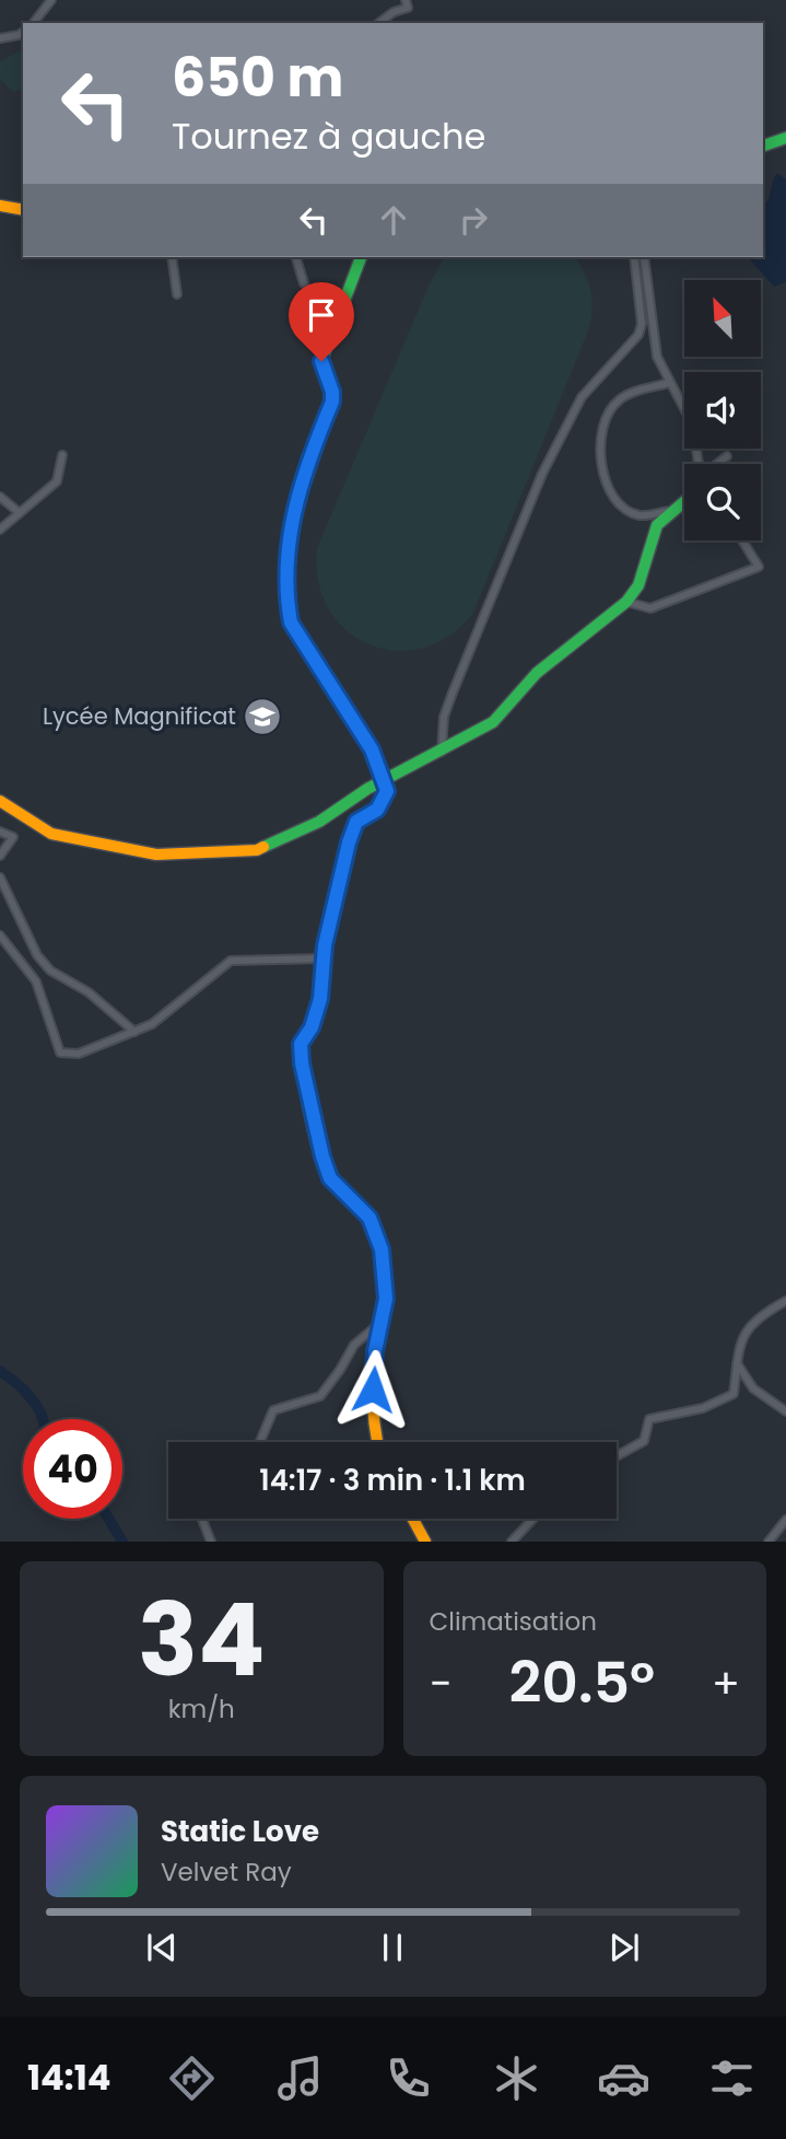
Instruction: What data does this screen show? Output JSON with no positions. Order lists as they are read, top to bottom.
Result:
{
  "places": {
    "school or university": ["Lycée Magnificat"]
  },
  "north": "top left",
  "page": {
    "turn": ["650 m", "Tournez à gauche"],
    "limit": "40",
    "trip": "14:17 · 3 min · 1.1 km",
    "tile": [
      ["34", "km/h"],
      "Climatisation"
    ],
    "heat": ["−", "20.5°", "+"],
    "song": ["Static Love", "Velvet Ray"],
    "tabs": "14:14"
  }
}
